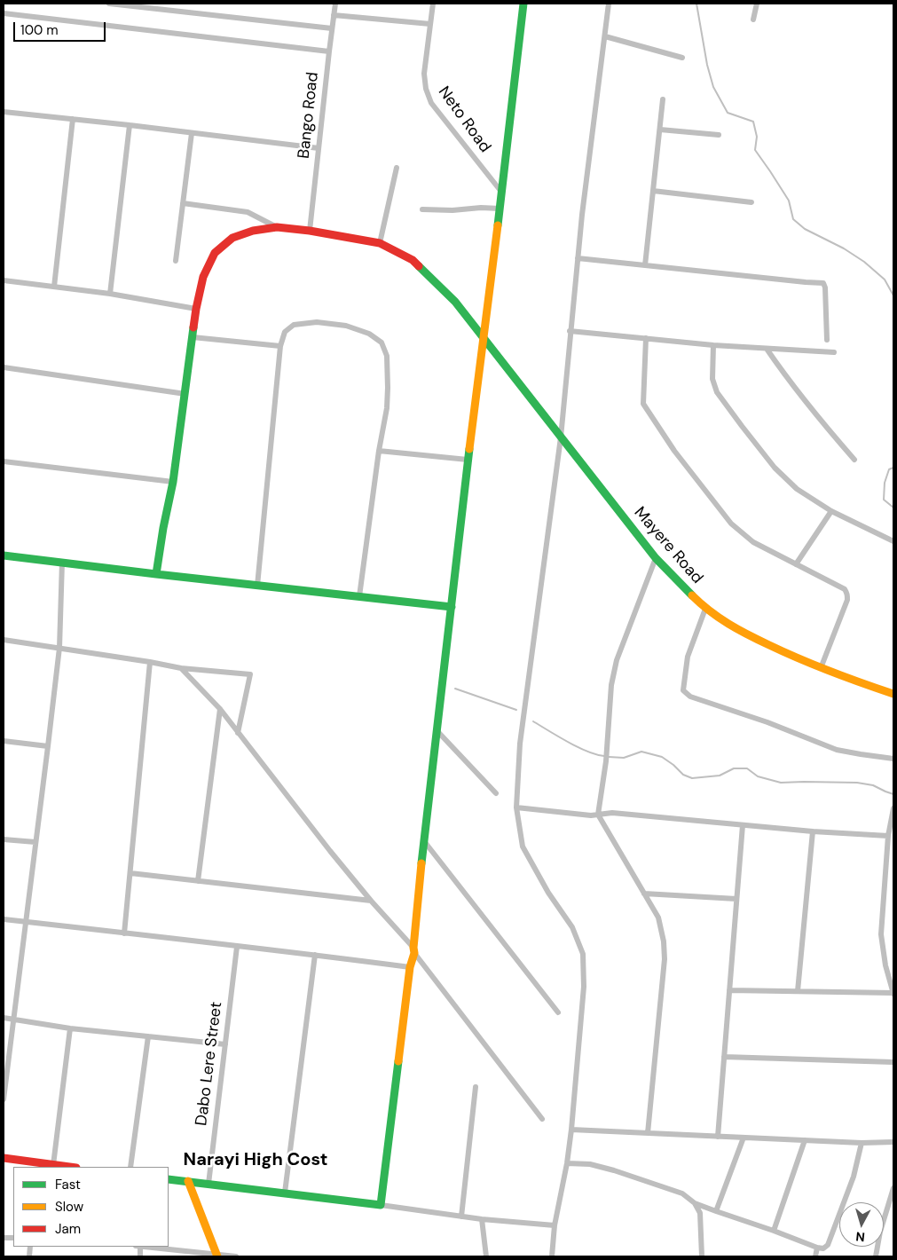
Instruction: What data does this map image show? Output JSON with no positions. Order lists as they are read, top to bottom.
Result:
{
  "streets": {
    "street": [
      "Bango Road",
      "Neto Road",
      "Mayere Road",
      "Dabo Lere Street"
    ]
  },
  "crossings": [
    ["Bango Road", "Mayere Road"]
  ],
  "districts": ["Narayi High Cost"],
  "legend": ["Fast", "Slow", "Jam"],
  "scale_bar": "100 m",
  "north": "bottom"
}
